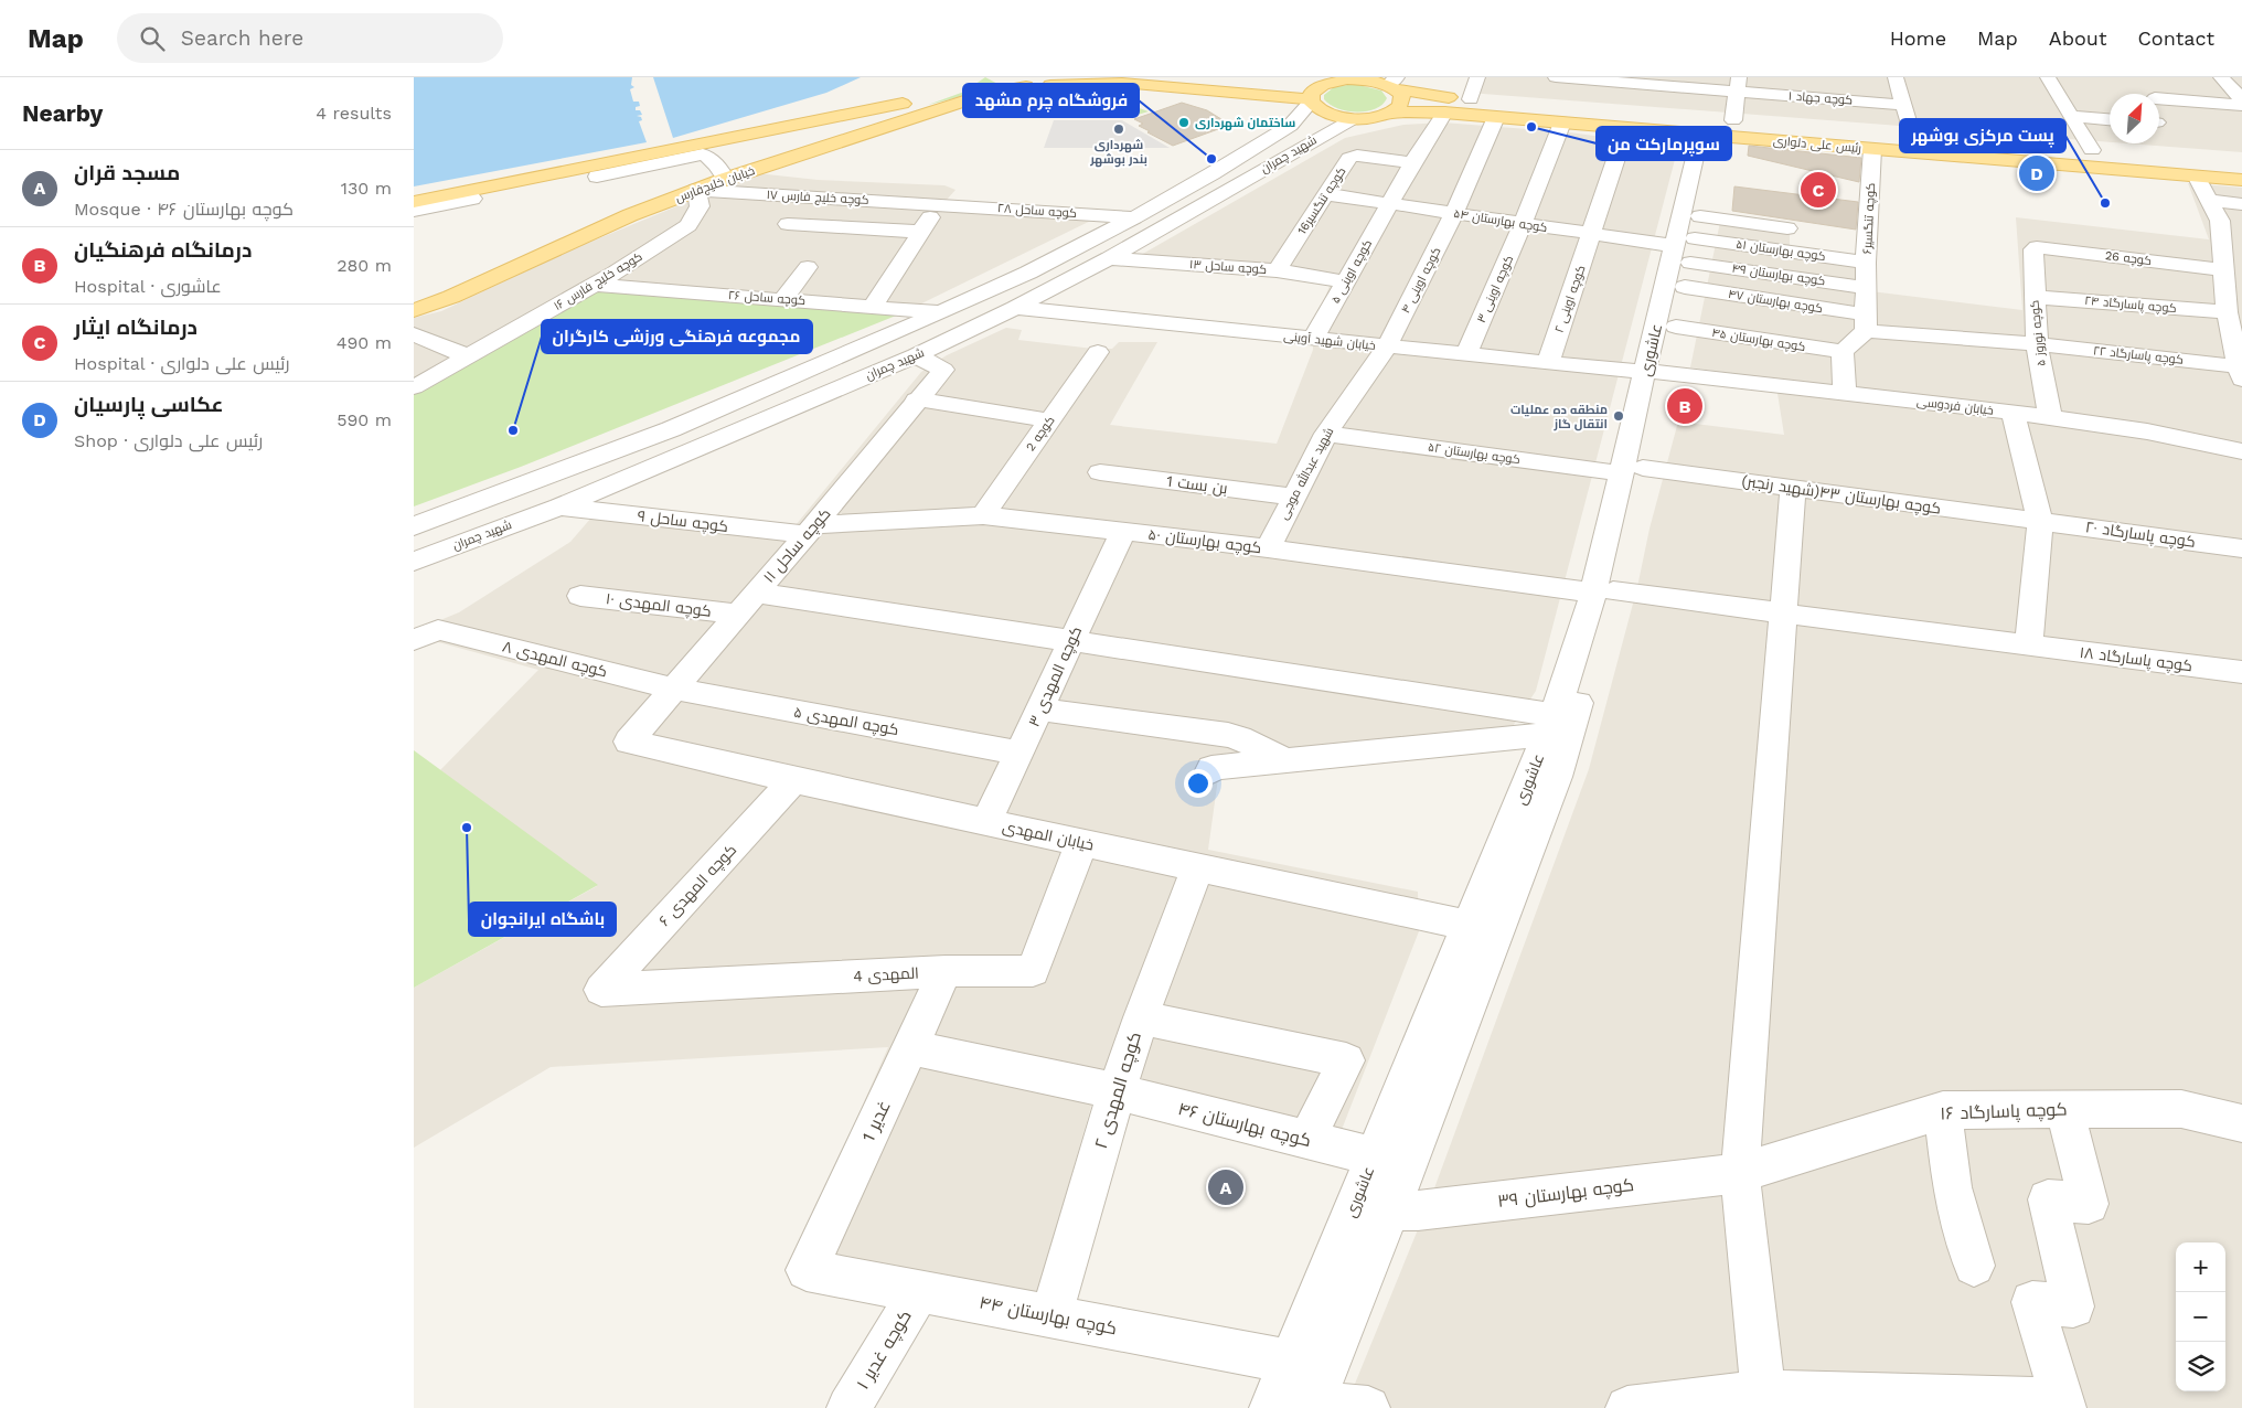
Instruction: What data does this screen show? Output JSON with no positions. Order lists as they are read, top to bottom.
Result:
{
  "streets": {
    "main road": ["رئیس علی دلواری", "خیابان خلیج‌فارس"],
    "street": [
      "کوچه جهاد ۱",
      "شهید چمران",
      "کوچه خلیج فارس ۱۷",
      "کوچه تنگسیر16",
      "کوچه ساحل ۲۸",
      "کوچه تنگسیر۶",
      "کوچه بهارستان ۵۴",
      "کوچه بهارستان ۵۱",
      "کوچه 26",
      "کوچه ساحل ۱۳",
      "کوچه اوینی ۵",
      "کوچه بهارستان ۴۹",
      "کوچه اوینی ۴",
      "کوچه خلیج فارس ۱۶",
      "کوچه اوینی ۳",
      "کوچه ساحل ۲۶",
      "کوچه اوینی ۲",
      "کوچه بهارستان ۴۷",
      "کوچه پاسارگاد ۲۴",
      "کوچه نوروز ۵",
      "کوچه بهارستان ۴۵",
      "خیابان شهید آوینی",
      "عاشوری",
      "کوچه پاسارگاد ۲۲",
      "خیابان فردوسی",
      "کوچه 2",
      "کوچه بهارستان ۵۲",
      "شهید عبدالله موجی",
      "بن بست 1",
      "کوچه بهارستان ۴۳(شهید رنجبر)",
      "کوچه ساحل ۹",
      "کوچه پاسارگاد ۲۰",
      "کوچه بهارستان ۵۰",
      "کوچه ساحل ۱۱",
      "کوچه المهدی ۱۰",
      "کوچه المهدی ۸",
      "کوچه پاسارگاد ۱۸",
      "کوچه المهدی ۳",
      "کوچه المهدی ۵",
      "خیابان المهدی",
      "کوچه المهدی ۶",
      "المهدی 4",
      "کوچه المهدی ۲",
      "کوچه پاسارگاد ۱۶",
      "غدیر 1",
      "کوچه بهارستان ۴۶",
      "کوچه بهارستان ۳۹",
      "کوچه بهارستان ۴۴",
      "کوچه غدیر ۱"
    ]
  },
  "crossings": [
    ["رئیس علی دلواری", "شهید چمران"],
    ["رئیس علی دلواری", "کوچه تنگسیر۶"],
    ["رئیس علی دلواری", "کوچه اوینی ۵"],
    ["رئیس علی دلواری", "کوچه اوینی ۴"],
    ["رئیس علی دلواری", "کوچه اوینی ۳"],
    ["رئیس علی دلواری", "کوچه اوینی ۲"],
    ["رئیس علی دلواری", "عاشوری"],
    ["شهید چمران", "کوچه ساحل ۲۸"],
    ["شهید چمران", "کوچه ساحل ۱۳"],
    ["شهید چمران", "کوچه ساحل ۲۶"],
    ["شهید چمران", "خیابان شهید آوینی"],
    ["شهید چمران", "کوچه ساحل ۹"],
    ["شهید چمران", "کوچه ساحل ۱۱"],
    ["خیابان خلیج‌فارس", "کوچه خلیج فارس ۱۷"],
    ["خیابان خلیج‌فارس", "کوچه خلیج فارس ۱۶"],
    ["کوچه خلیج فارس ۱۷", "کوچه ساحل ۲۸"],
    ["کوچه خلیج فارس ۱۷", "کوچه خلیج فارس ۱۶"],
    ["کوچه تنگسیر16", "کوچه بهارستان ۵۴"],
    ["کوچه تنگسیر16", "کوچه ساحل ۱۳"],
    ["کوچه تنگسیر16", "کوچه اوینی ۵"],
    ["کوچه تنگسیر۶", "کوچه بهارستان ۵۱"],
    ["کوچه تنگسیر۶", "کوچه بهارستان ۴۹"],
    ["کوچه تنگسیر۶", "کوچه بهارستان ۴۷"],
    ["کوچه بهارستان ۵۴", "کوچه بهارستان ۵۱"],
    ["کوچه بهارستان ۵۴", "کوچه اوینی ۵"],
    ["کوچه بهارستان ۵۴", "کوچه بهارستان ۴۹"],
    ["کوچه بهارستان ۵۴", "کوچه اوینی ۴"],
    ["کوچه بهارستان ۵۴", "کوچه اوینی ۳"],
    ["کوچه بهارستان ۵۴", "کوچه اوینی ۲"],
    ["کوچه بهارستان ۵۴", "کوچه بهارستان ۴۷"],
    ["کوچه بهارستان ۵۴", "عاشوری"],
    ["کوچه بهارستان ۵۱", "کوچه بهارستان ۴۹"],
    ["کوچه بهارستان ۵۱", "کوچه بهارستان ۴۷"],
    ["کوچه بهارستان ۵۱", "عاشوری"],
    ["کوچه 26", "کوچه نوروز ۵"],
    ["کوچه ساحل ۱۳", "کوچه اوینی ۵"],
    ["کوچه اوینی ۵", "خیابان شهید آوینی"],
    ["کوچه بهارستان ۴۹", "کوچه بهارستان ۴۷"],
    ["کوچه بهارستان ۴۹", "عاشوری"],
    ["کوچه اوینی ۴", "خیابان شهید آوینی"],
    ["کوچه اوینی ۴", "شهید عبدالله موجی"],
    ["کوچه خلیج فارس ۱۶", "کوچه ساحل ۲۶"],
    ["کوچه اوینی ۳", "خیابان شهید آوینی"],
    ["کوچه اوینی ۲", "خیابان شهید آوینی"],
    ["کوچه بهارستان ۴۷", "کوچه نوروز ۵"],
    ["کوچه بهارستان ۴۷", "عاشوری"],
    ["کوچه بهارستان ۴۷", "کوچه پاسارگاد ۲۲"],
    ["کوچه پاسارگاد ۲۴", "کوچه نوروز ۵"],
    ["کوچه نوروز ۵", "کوچه پاسارگاد ۲۲"],
    ["کوچه نوروز ۵", "خیابان فردوسی"],
    ["کوچه بهارستان ۴۵", "عاشوری"],
    ["خیابان شهید آوینی", "عاشوری"],
    ["خیابان شهید آوینی", "خیابان فردوسی"],
    ["خیابان شهید آوینی", "شهید عبدالله موجی"],
    ["عاشوری", "خیابان فردوسی"],
    ["عاشوری", "کوچه بهارستان ۵۲"],
    ["عاشوری", "کوچه بهارستان ۴۳(شهید رنجبر)"],
    ["عاشوری", "کوچه بهارستان ۵۰"],
    ["عاشوری", "خیابان المهدی"],
    ["عاشوری", "کوچه بهارستان ۴۶"],
    ["عاشوری", "کوچه بهارستان ۳۹"],
    ["عاشوری", "کوچه بهارستان ۴۴"],
    ["کوچه 2", "کوچه بهارستان ۵۰"],
    ["کوچه بهارستان ۵۲", "شهید عبدالله موجی"],
    ["کوچه بهارستان ۵۲", "کوچه بهارستان ۴۳(شهید رنجبر)"],
    ["شهید عبدالله موجی", "بن بست 1"],
    ["شهید عبدالله موجی", "کوچه بهارستان ۵۰"],
    ["کوچه بهارستان ۴۳(شهید رنجبر)", "کوچه پاسارگاد ۲۰"],
    ["کوچه ساحل ۹", "کوچه بهارستان ۵۰"],
    ["کوچه ساحل ۹", "کوچه ساحل ۱۱"],
    ["کوچه بهارستان ۵۰", "کوچه ساحل ۱۱"],
    ["کوچه بهارستان ۵۰", "کوچه پاسارگاد ۱۸"],
    ["کوچه بهارستان ۵۰", "کوچه المهدی ۳"],
    ["کوچه ساحل ۱۱", "کوچه المهدی ۱۰"],
    ["کوچه ساحل ۱۱", "کوچه المهدی ۸"],
    ["کوچه ساحل ۱۱", "کوچه المهدی ۵"],
    ["کوچه ساحل ۱۱", "خیابان المهدی"],
    ["کوچه المهدی ۸", "کوچه المهدی ۵"],
    ["کوچه المهدی ۳", "کوچه المهدی ۵"],
    ["کوچه المهدی ۳", "خیابان المهدی"],
    ["خیابان المهدی", "کوچه المهدی ۶"],
    ["خیابان المهدی", "المهدی 4"],
    ["خیابان المهدی", "کوچه المهدی ۲"],
    ["کوچه المهدی ۶", "المهدی 4"],
    ["المهدی 4", "غدیر 1"],
    ["کوچه المهدی ۲", "کوچه بهارستان ۴۶"],
    ["کوچه المهدی ۲", "کوچه بهارستان ۴۴"],
    ["کوچه پاسارگاد ۱۶", "کوچه بهارستان ۳۹"],
    ["غدیر 1", "کوچه بهارستان ۴۶"],
    ["غدیر 1", "کوچه بهارستان ۴۴"],
    ["کوچه بهارستان ۴۴", "کوچه غدیر ۱"]
  ],
  "places": [
    "ساختمان شهرداری",
    "سوپرمارکت من",
    "شهرداری بندر بوشهر",
    "فروشگاه چرم مشهد",
    "پست مرکزی بوشهر",
    "منطقه ده عملیات انتقال گاز",
    "مجموعه فرهنگی ورزشی کارگران",
    "باشگاه ایرانجوان"
  ],
  "north": "top right",
  "page": {
    "header": "Map",
    "search": "Search here",
    "nav": [
      "Home",
      "Map",
      "About",
      "Contact"
    ],
    "heading": ["Nearby", "4 results"],
    "list": [
      {
        "mark": "A",
        "name": "مسجد قران",
        "note": "Mosque · کوچه بهارستان ۴۶",
        "value": "130 m"
      },
      {
        "mark": "B",
        "name": "درمانگاه فرهنگیان",
        "note": "Hospital · عاشوری",
        "value": "280 m"
      },
      {
        "mark": "C",
        "name": "درمانگاه ایثار",
        "note": "Hospital · رئیس علی دلواری",
        "value": "490 m"
      },
      {
        "mark": "D",
        "name": "عکاسی پارسیان",
        "note": "Shop · رئیس علی دلواری",
        "value": "590 m"
      }
    ],
    "pins": [
      "D",
      "C",
      "B",
      "A"
    ],
    "map_buttons": ["+", "−"]
  }
}
